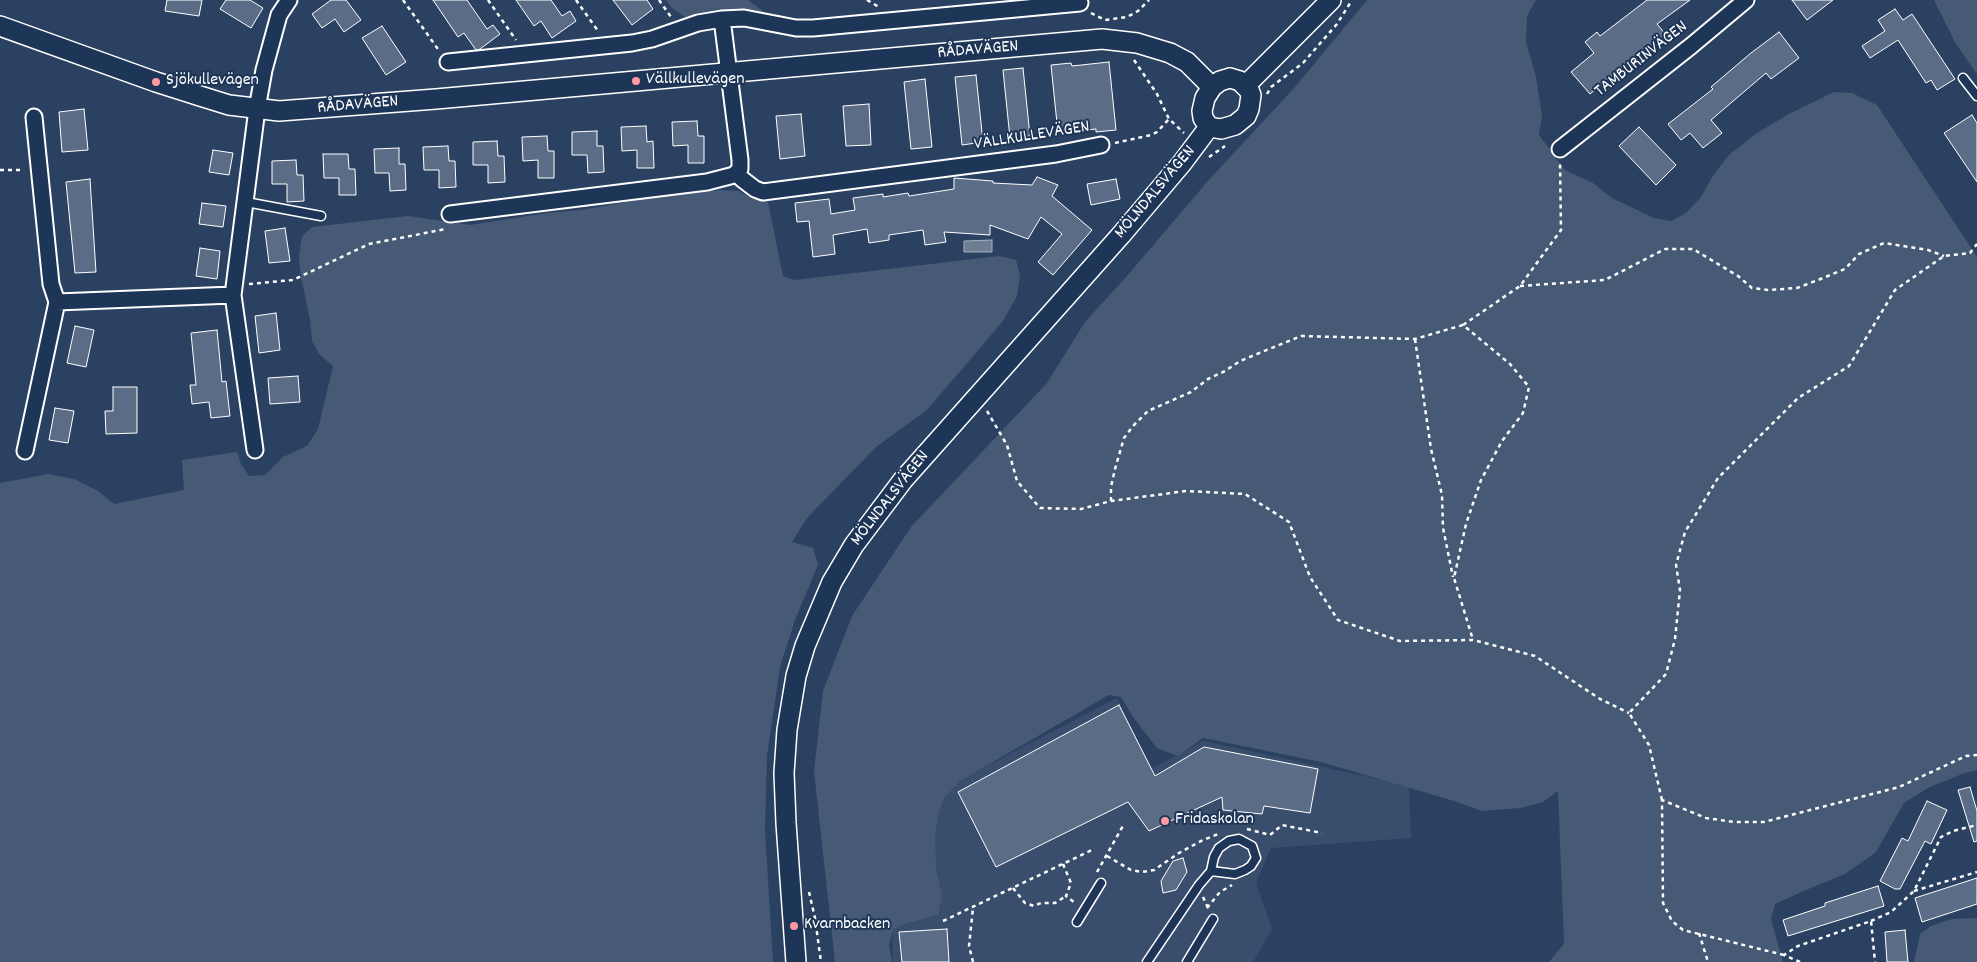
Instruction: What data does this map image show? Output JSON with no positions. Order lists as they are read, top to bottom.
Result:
{
  "streets": {
    "street": [
      "RÅDAVÄGEN",
      "TAMBURINVÄGEN",
      "VÄLLKULLEVÄGEN",
      "MÖLNDALSVÄGEN"
    ]
  },
  "crossings": [
    ["RÅDAVÄGEN", "MÖLNDALSVÄGEN"]
  ],
  "places": [
    "Vällkullevägen",
    "Sjökullevägen",
    "Fridaskolan",
    "Kvarnbacken"
  ]
}
